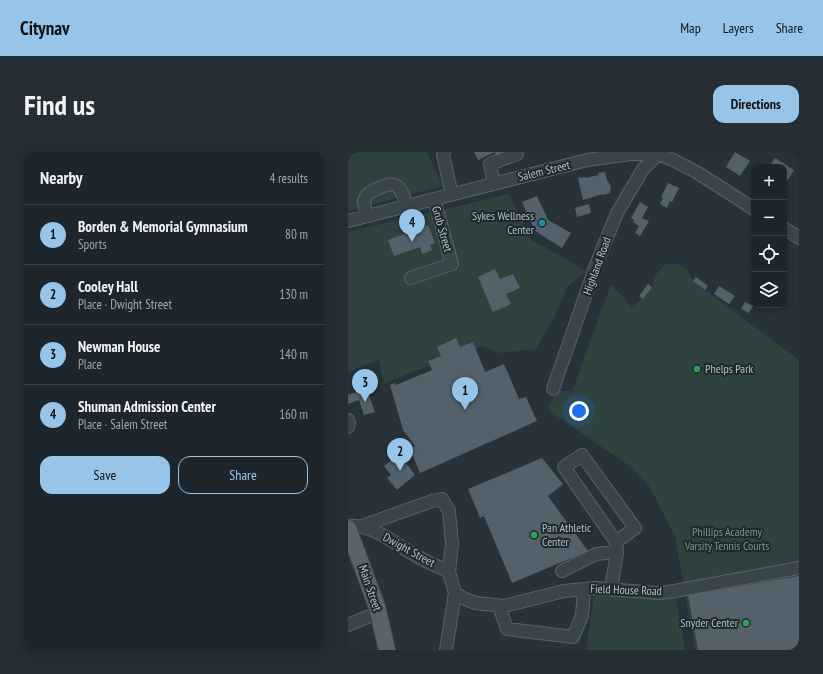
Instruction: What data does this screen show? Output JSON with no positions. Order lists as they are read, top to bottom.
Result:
{
  "streets": {
    "main road": ["Main Street"],
    "street": [
      "Salem Street",
      "Grub Street",
      "Highland Road",
      "Dwight Street",
      "Field House Road"
    ]
  },
  "crossings": [
    ["Salem Street", "Grub Street"],
    ["Salem Street", "Highland Road"],
    ["Dwight Street", "Main Street"],
    ["Dwight Street", "Field House Road"]
  ],
  "parks": ["Phillips Academy Varsity Tennis Courts"],
  "places": [
    "Sykes Wellness Center",
    "Phelps Park",
    "Pan Athletic Center",
    "Snyder Center"
  ],
  "page": {
    "header": "Citynav",
    "nav": ["Map", "Layers", "Share"],
    "buttons": [
      "Directions",
      ["Save", "Share"]
    ],
    "title": "Find us",
    "heading": ["Nearby", "4 results"],
    "map_buttons": ["+", "−"],
    "list": [
      {
        "mark": "1",
        "name": "Borden & Memorial Gymnasium",
        "note": "Sports",
        "value": "80 m"
      },
      {
        "mark": "2",
        "name": "Cooley Hall",
        "note": "Place · Dwight Street",
        "value": "130 m"
      },
      {
        "mark": "3",
        "name": "Newman House",
        "note": "Place",
        "value": "140 m"
      },
      {
        "mark": "4",
        "name": "Shuman Admission Center",
        "note": "Place · Salem Street",
        "value": "160 m"
      }
    ],
    "pins": [
      "4",
      "3",
      "1",
      "2"
    ]
  }
}
